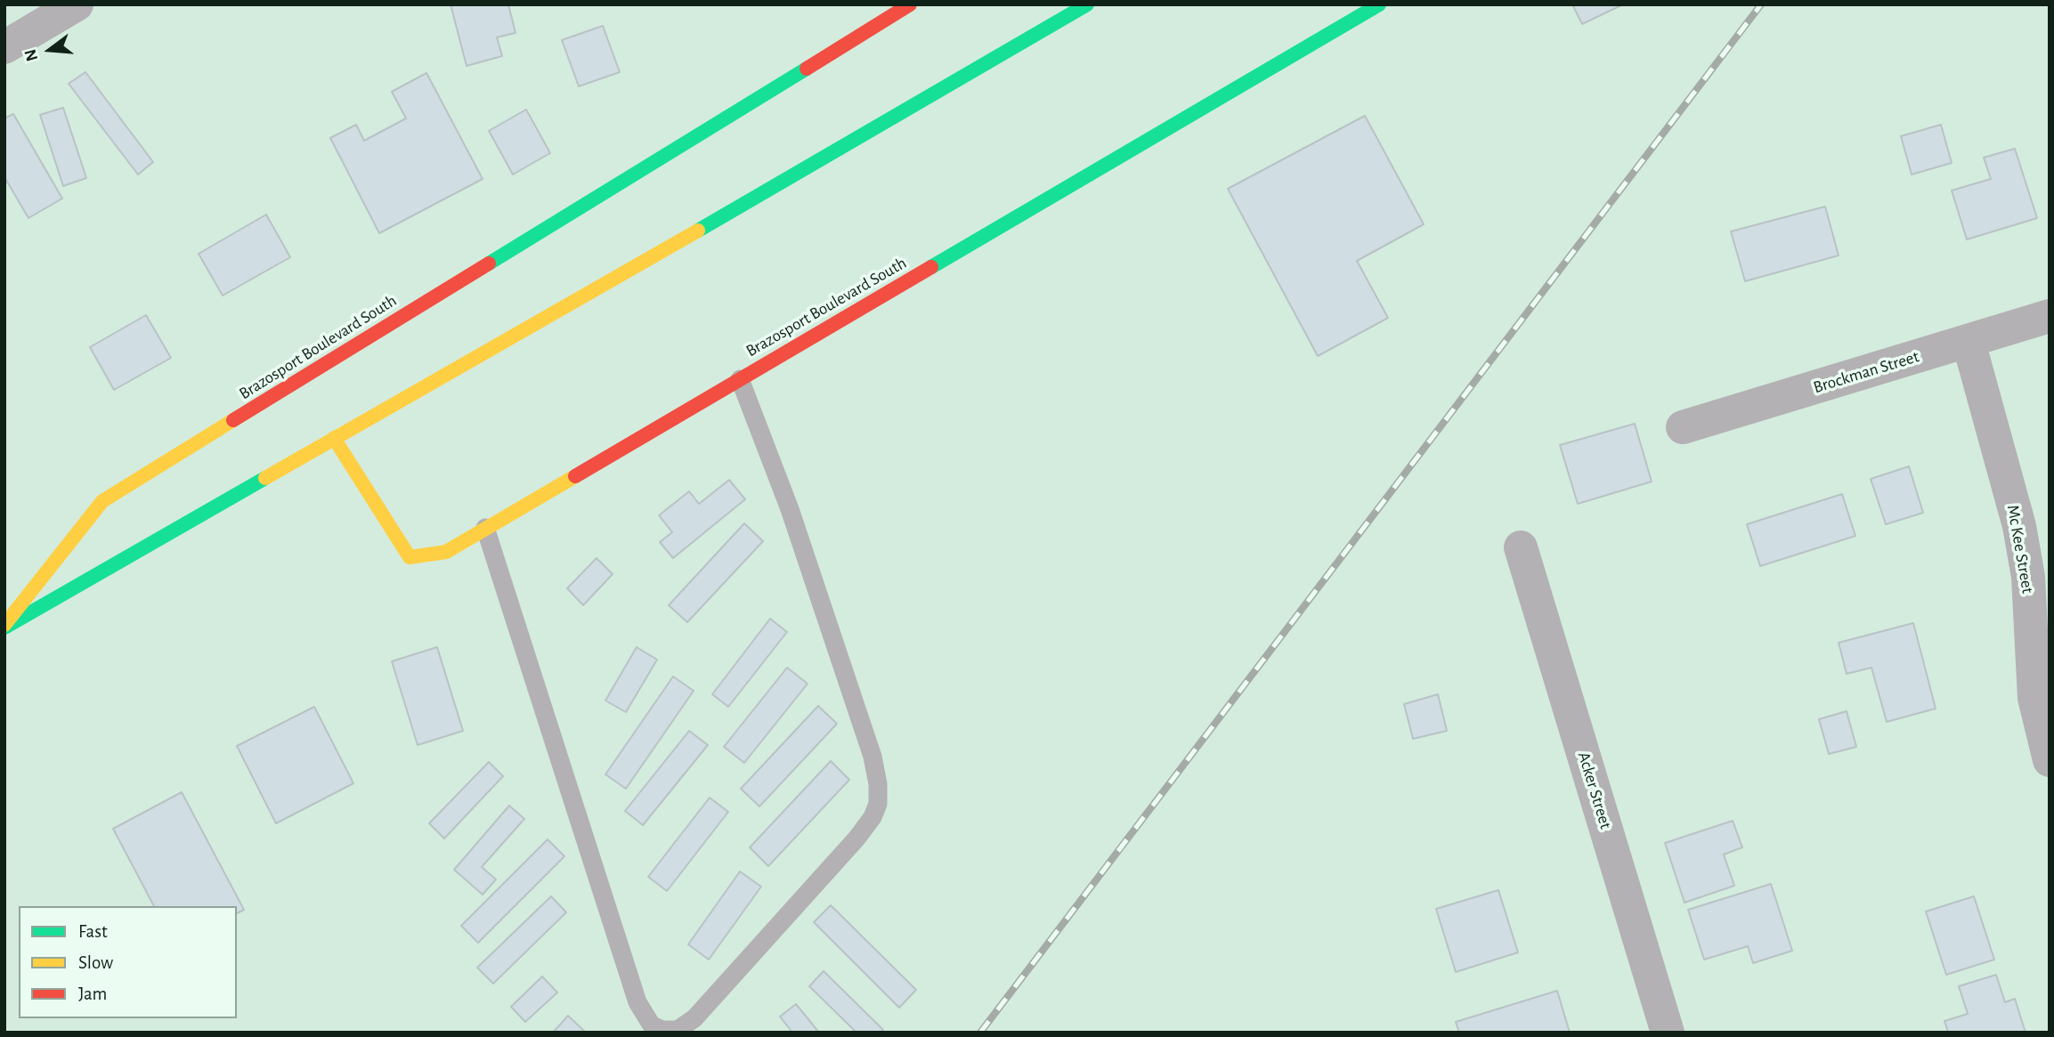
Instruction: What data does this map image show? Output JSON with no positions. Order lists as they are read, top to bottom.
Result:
{
  "streets": {
    "street": [
      "Brazosport Boulevard South",
      "Brockman Street",
      "Mc Kee Street",
      "Acker Street"
    ]
  },
  "crossings": [
    ["Brockman Street", "Mc Kee Street"]
  ],
  "legend": ["Fast", "Slow", "Jam"],
  "north": "left"
}
